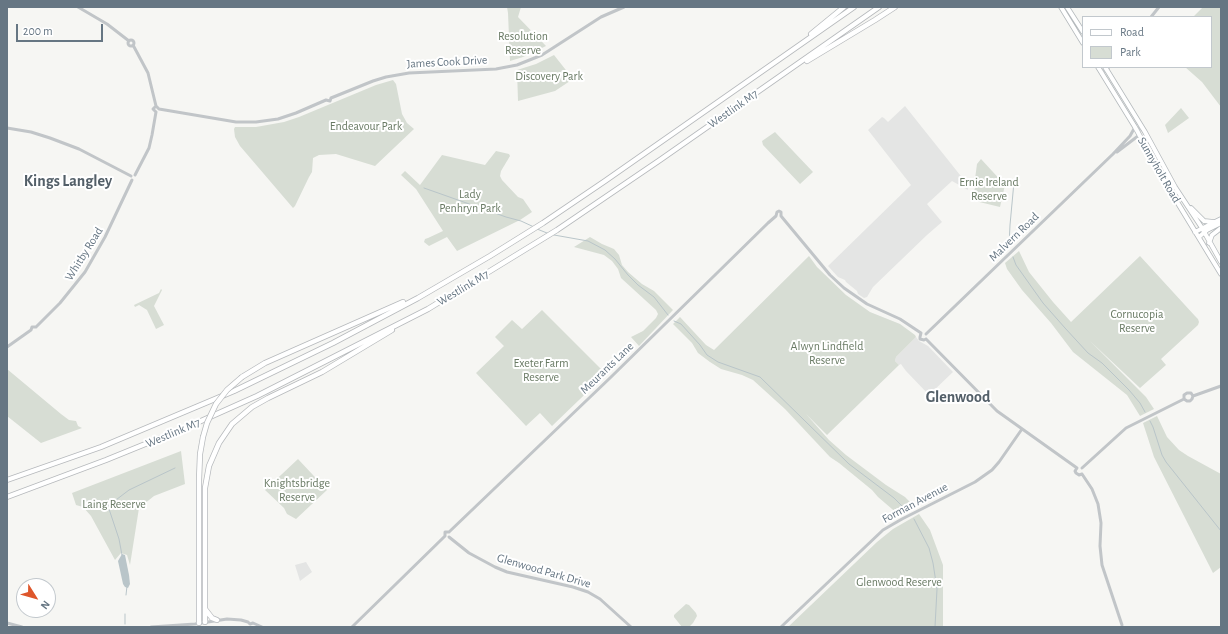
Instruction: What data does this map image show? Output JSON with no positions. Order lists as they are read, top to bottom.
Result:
{
  "streets": {
    "highway": ["Westlink M7"],
    "main road": ["Sunnyholt Road"],
    "street": [
      "James Cook Drive",
      "Malvern Road",
      "Whitby Road",
      "Meurants Lane",
      "Forman Avenue",
      "Glenwood Park Drive"
    ]
  },
  "crossings": [
    ["James Cook Drive", "Whitby Road"],
    ["Sunnyholt Road", "Malvern Road"],
    ["Malvern Road", "Meurants Lane"],
    ["Meurants Lane", "Glenwood Park Drive"]
  ],
  "districts": ["Kings Langley", "Glenwood"],
  "parks": [
    "Resolution Reserve",
    "Discovery Park",
    "Endeavour Park",
    "Ernie Ireland Reserve",
    "Lady Penhryn Park",
    "Cornucopia Reserve",
    "Alwyn Lindfield Reserve",
    "Exeter Farm Reserve",
    "Knightsbridge Reserve",
    "Laing Reserve",
    "Glenwood Reserve"
  ],
  "legend": ["Road", "Park"],
  "scale_bar": "200 m",
  "north": "bottom right"
}
